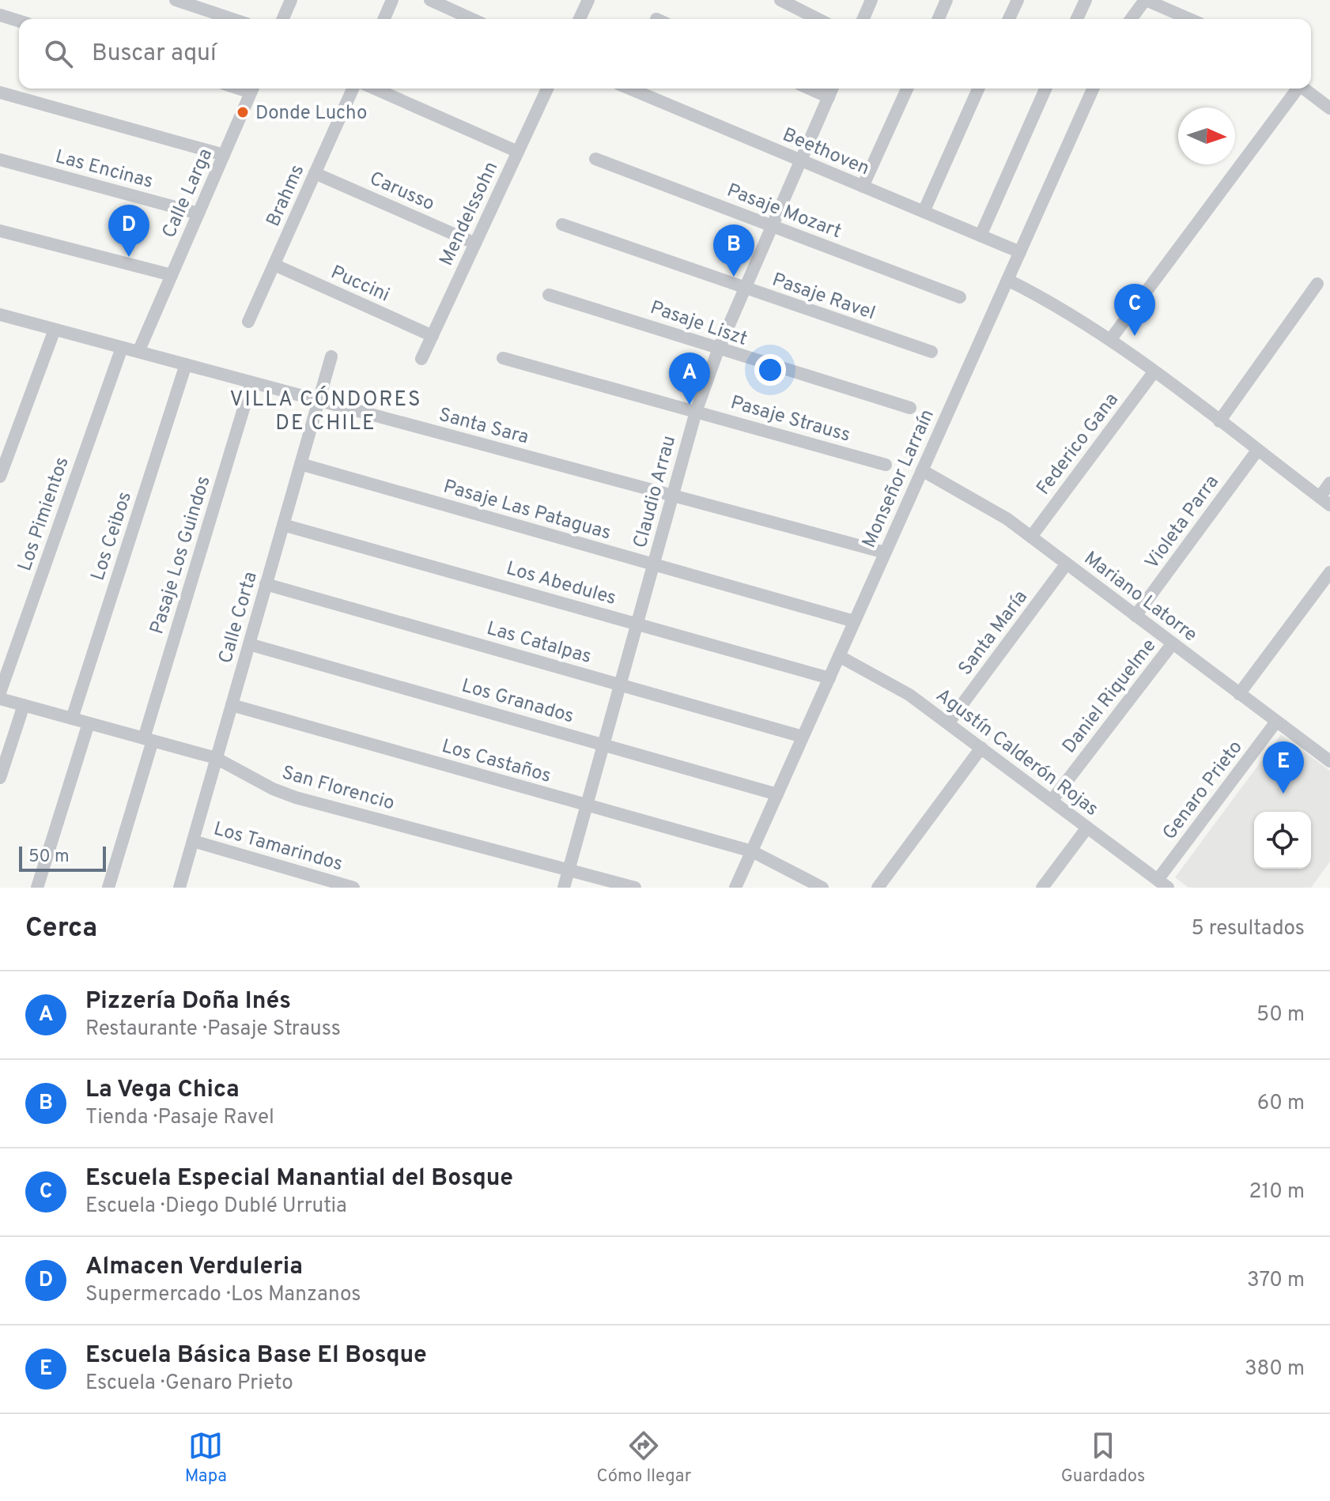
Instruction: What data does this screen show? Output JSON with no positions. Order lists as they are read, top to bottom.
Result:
{
  "streets": {
    "street": [
      "Beethoven",
      "Las Encinas",
      "Carusso",
      "Calle Larga",
      "Brahms",
      "Pasaje Mozart",
      "Mendelssohn",
      "Puccini",
      "Pasaje Ravel",
      "Pasaje Liszt",
      "Pasaje Strauss",
      "Santa Sara",
      "Federico Gana",
      "Monseñor Larraín",
      "Claudio Arrau",
      "Pasaje Las Pataguas",
      "Los Pimientos",
      "Violeta Parra",
      "Los Ceibos",
      "Pasaje Los Guindos",
      "Los Abedules",
      "Mariano Latorre",
      "Calle Corta",
      "Santa María",
      "Las Catalpas",
      "Daniel Riquelme",
      "Los Granados",
      "Agustín Calderón Rojas",
      "Los Castaños",
      "San Florencio",
      "Genaro Prieto",
      "Los Tamarindos"
    ]
  },
  "crossings": [
    ["Beethoven", "Monseñor Larraín"],
    ["Beethoven", "Claudio Arrau"],
    ["Las Encinas", "Calle Larga"],
    ["Carusso", "Brahms"],
    ["Carusso", "Mendelssohn"],
    ["Calle Larga", "Santa Sara"],
    ["Brahms", "Puccini"],
    ["Pasaje Mozart", "Claudio Arrau"],
    ["Mendelssohn", "Puccini"],
    ["Pasaje Ravel", "Claudio Arrau"],
    ["Pasaje Liszt", "Claudio Arrau"],
    ["Pasaje Strauss", "Claudio Arrau"],
    ["Santa Sara", "Monseñor Larraín"],
    ["Santa Sara", "Claudio Arrau"],
    ["Santa Sara", "Los Pimientos"],
    ["Santa Sara", "Los Ceibos"],
    ["Santa Sara", "Pasaje Los Guindos"],
    ["Santa Sara", "Calle Corta"],
    ["Federico Gana", "Mariano Latorre"],
    ["Monseñor Larraín", "Pasaje Las Pataguas"],
    ["Monseñor Larraín", "Los Abedules"],
    ["Monseñor Larraín", "Mariano Latorre"],
    ["Monseñor Larraín", "Las Catalpas"],
    ["Monseñor Larraín", "Los Granados"],
    ["Monseñor Larraín", "Agustín Calderón Rojas"],
    ["Monseñor Larraín", "Los Castaños"],
    ["Claudio Arrau", "Pasaje Las Pataguas"],
    ["Claudio Arrau", "Los Abedules"],
    ["Claudio Arrau", "Las Catalpas"],
    ["Claudio Arrau", "Los Granados"],
    ["Claudio Arrau", "Los Castaños"],
    ["Claudio Arrau", "San Florencio"],
    ["Pasaje Las Pataguas", "Calle Corta"],
    ["Violeta Parra", "Mariano Latorre"],
    ["Los Ceibos", "San Florencio"],
    ["Pasaje Los Guindos", "San Florencio"],
    ["Los Abedules", "Calle Corta"],
    ["Mariano Latorre", "Santa María"],
    ["Mariano Latorre", "Daniel Riquelme"],
    ["Mariano Latorre", "Genaro Prieto"],
    ["Calle Corta", "Las Catalpas"],
    ["Calle Corta", "Los Granados"],
    ["Calle Corta", "Los Castaños"],
    ["Calle Corta", "San Florencio"],
    ["Calle Corta", "Los Tamarindos"],
    ["Santa María", "Agustín Calderón Rojas"],
    ["Daniel Riquelme", "Agustín Calderón Rojas"],
    ["Agustín Calderón Rojas", "Genaro Prieto"]
  ],
  "districts": ["VILLA CÓNDORES DE CHILE"],
  "places": ["Donde Lucho"],
  "scale_bar": "50 m",
  "north": "right",
  "page": {
    "search": "Buscar aquí",
    "pins": [
      "D",
      "B",
      "C",
      "A",
      "E"
    ],
    "scale": "50 m",
    "heading": ["Cerca", "5 resultados"],
    "list": [
      {
        "mark": "A",
        "name": "Pizzería Doña Inés",
        "note": "Restaurante · Pasaje Strauss",
        "value": "50 m"
      },
      {
        "mark": "B",
        "name": "La Vega Chica",
        "note": "Tienda · Pasaje Ravel",
        "value": "60 m"
      },
      {
        "mark": "C",
        "name": "Escuela Especial Manantial del Bosque",
        "note": "Escuela · Diego Dublé Urrutia",
        "value": "210 m"
      },
      {
        "mark": "D",
        "name": "Almacen Verduleria",
        "note": "Supermercado · Los Manzanos",
        "value": "370 m"
      },
      {
        "mark": "E",
        "name": "Escuela Básica Base El Bosque",
        "note": "Escuela · Genaro Prieto",
        "value": "380 m"
      }
    ],
    "nav": ["Mapa", "Cómo llegar", "Guardados"]
  }
}
